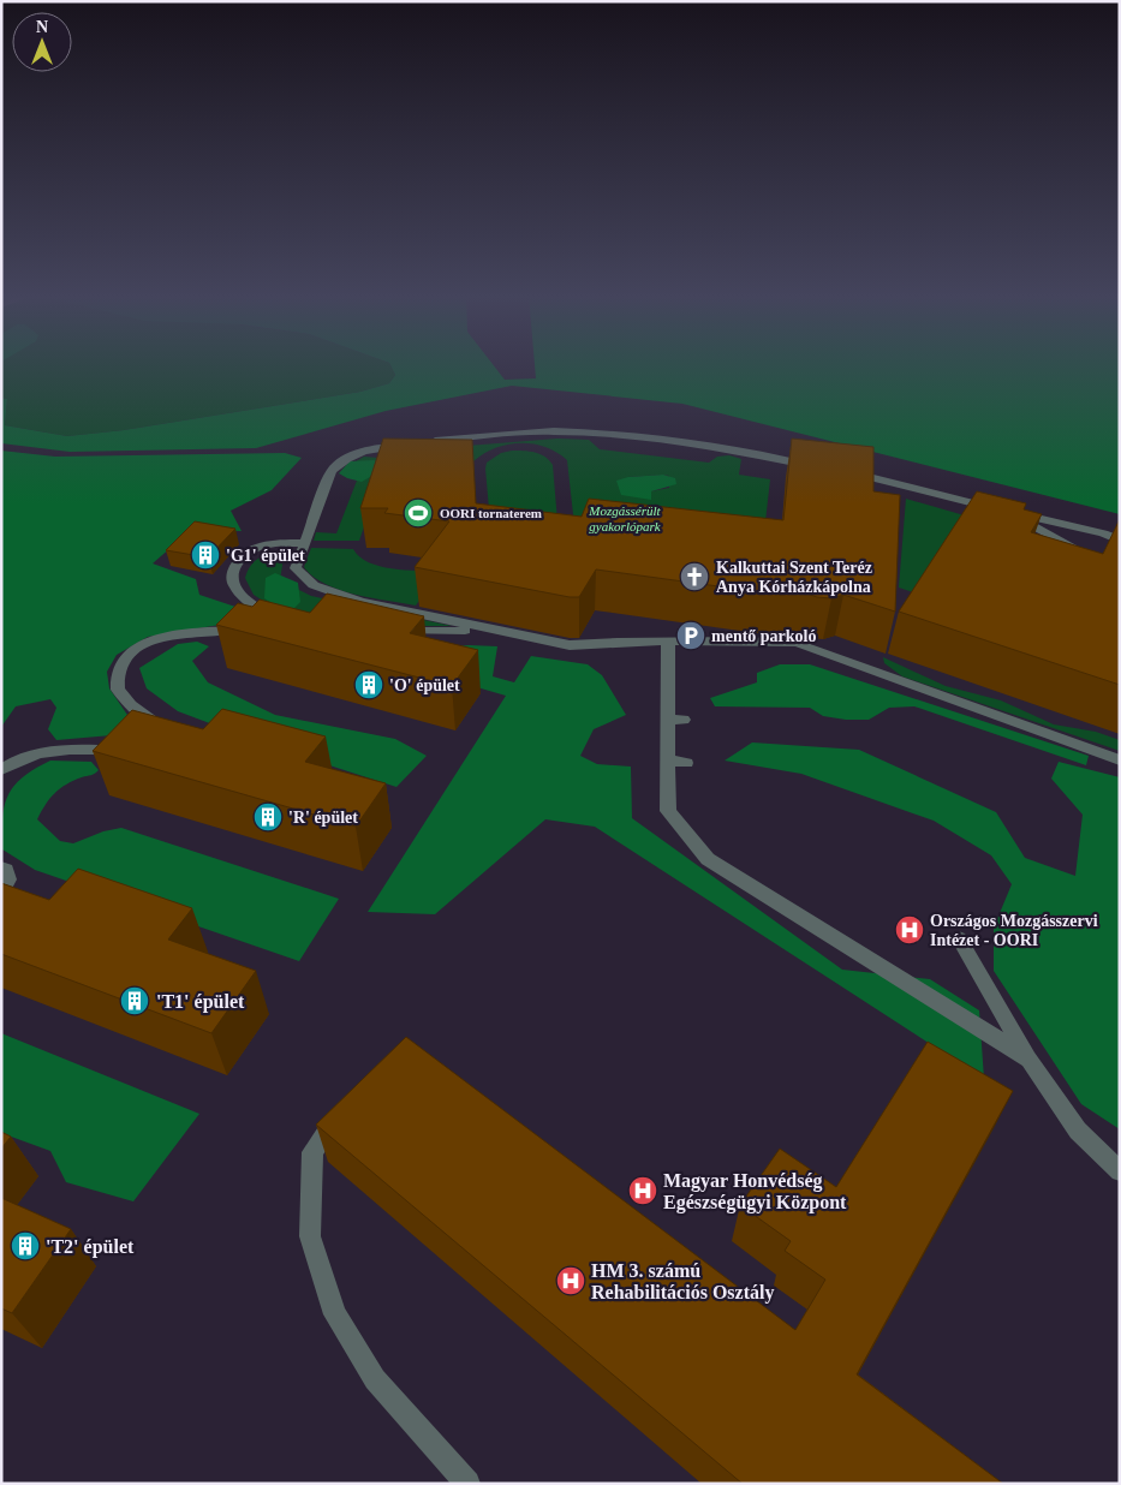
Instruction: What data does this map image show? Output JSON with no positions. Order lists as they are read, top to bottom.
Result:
{
  "parks": ["Mozgássérült gyakorlópark"],
  "places": {
    "sports": ["OORI tornaterem"],
    "building": [
      "'G1' épület",
      "'O' épület",
      "'R' épület",
      "'T1' épület",
      "'T2' épület"
    ],
    "church": ["Kalkuttai Szent Teréz Anya Kórházkápolna"],
    "parking": ["mentő parkoló"],
    "hospital": ["Országos Mozgásszervi Intézet - OORI", "Magyar Honvédség Egészségügyi Központ", "HM 3. számú Rehabilitációs Osztály"]
  },
  "north": "top"
}
